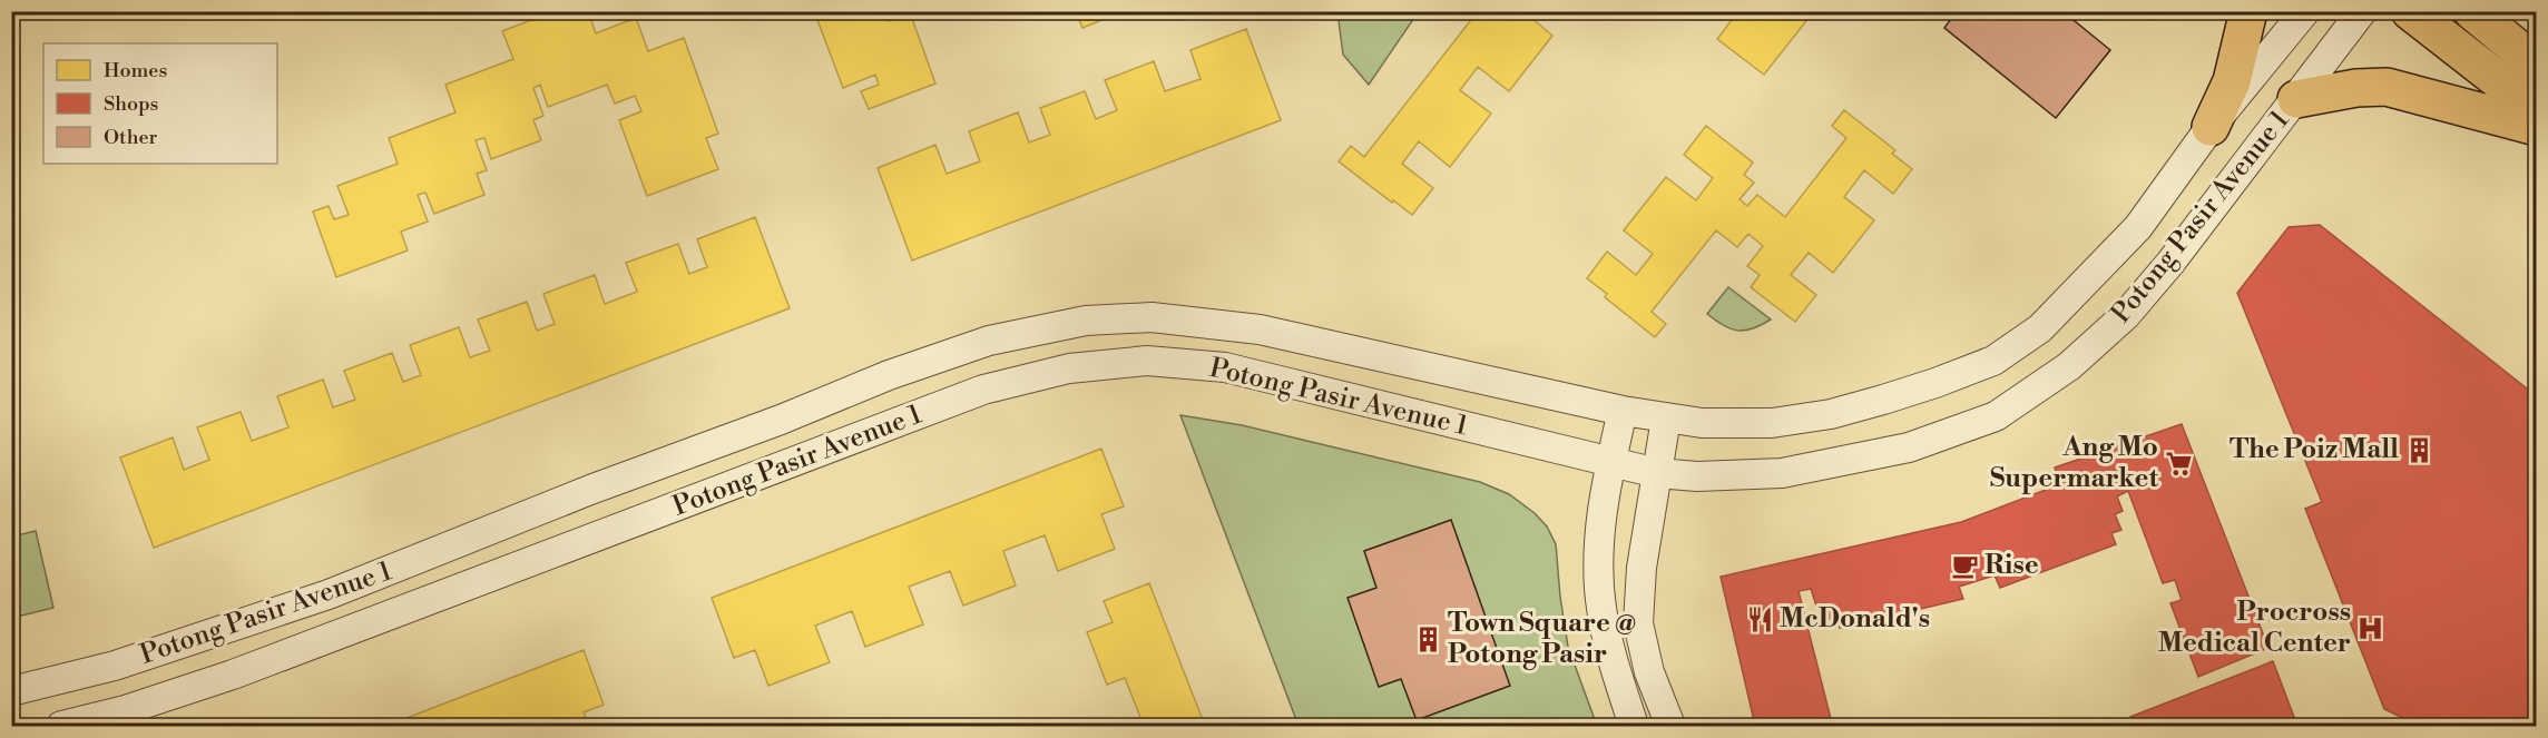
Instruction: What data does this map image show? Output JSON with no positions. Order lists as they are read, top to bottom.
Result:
{
  "streets": {
    "street": ["Potong Pasir Avenue 1"]
  },
  "places": {
    "building": ["The Poiz Mall", "Town Square @ Potong Pasir"],
    "supermarket": ["Ang Mo Supermarket"],
    "cafe": ["Rise"],
    "restaurant": ["McDonald's"],
    "hospital": ["Procross Medical Center"]
  },
  "legend": ["Homes", "Shops", "Other"]
}
